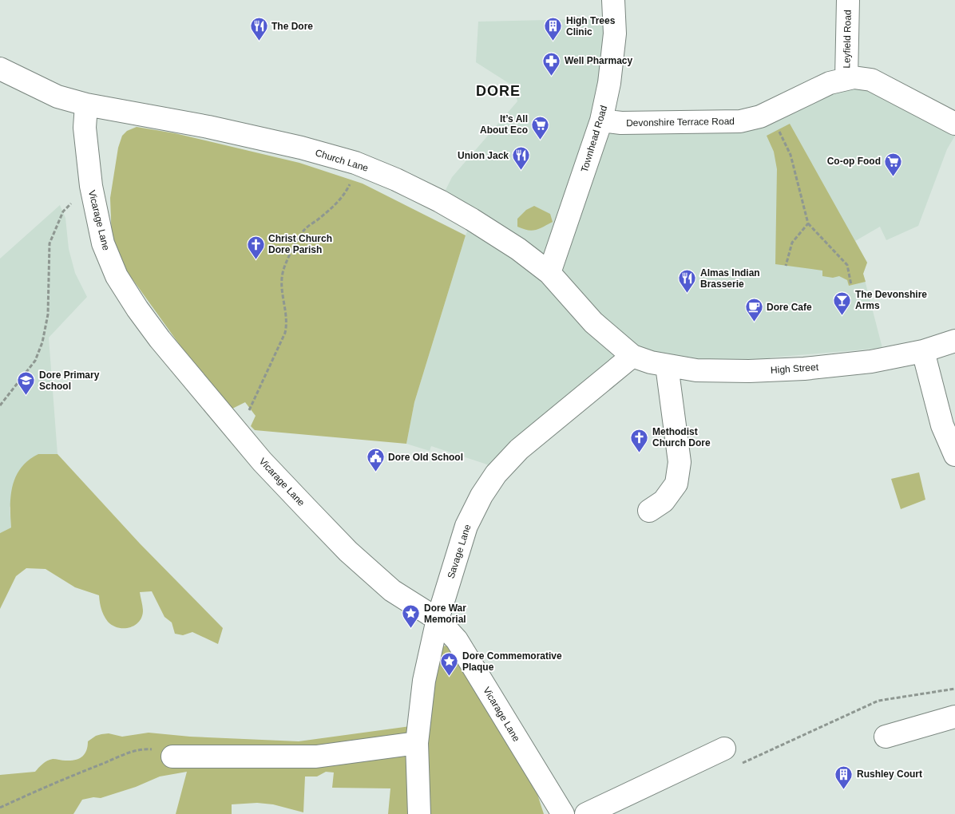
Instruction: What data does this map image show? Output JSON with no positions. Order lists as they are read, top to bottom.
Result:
{
  "streets": {
    "street": [
      "Leyfield Road",
      "Devonshire Terrace Road",
      "Townhead Road",
      "Church Lane",
      "Vicarage Lane",
      "High Street",
      "Savage Lane"
    ]
  },
  "crossings": [
    ["Leyfield Road", "Devonshire Terrace Road"],
    ["Devonshire Terrace Road", "Townhead Road"],
    ["Townhead Road", "Church Lane"],
    ["Church Lane", "Vicarage Lane"],
    ["Church Lane", "High Street"],
    ["Church Lane", "Savage Lane"],
    ["Vicarage Lane", "Savage Lane"],
    ["High Street", "Savage Lane"]
  ],
  "districts": ["DORE"],
  "places": {
    "restaurant": ["The Dore", "Union Jack", "Almas Indian Brasserie"],
    "building": ["High Trees Clinic", "Rushley Court"],
    "pharmacy": ["Well Pharmacy"],
    "supermarket": ["It’s All About Eco", "Co-op Food"],
    "church": ["Christ Church Dore Parish", "Methodist Church Dore"],
    "bar": ["The Devonshire Arms"],
    "cafe": ["Dore Cafe"],
    "school or university": ["Dore Primary School"],
    "public building": ["Dore Old School"],
    "place": ["Dore War Memorial", "Dore Commemorative Plaque"]
  }
}
